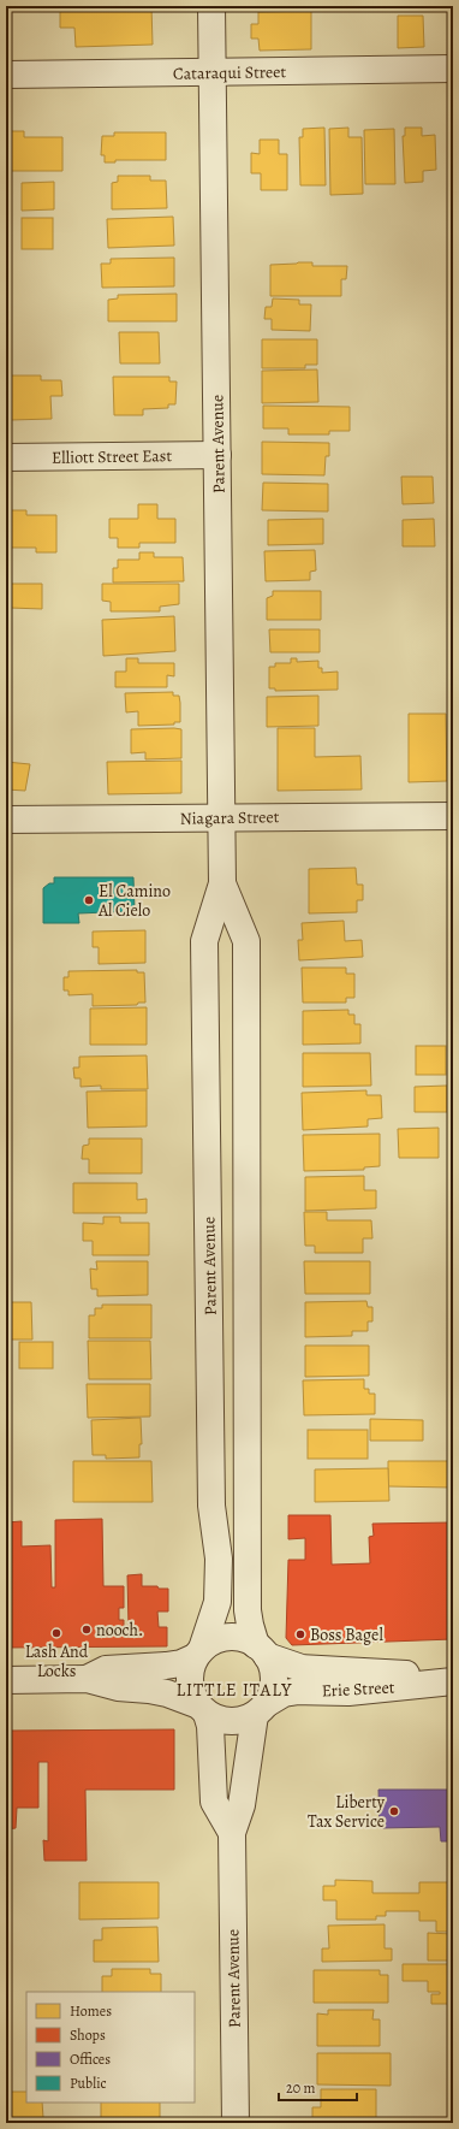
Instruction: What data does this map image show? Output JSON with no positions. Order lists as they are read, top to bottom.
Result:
{
  "streets": {
    "street": [
      "Cataraqui Street",
      "Parent Avenue",
      "Elliott Street East",
      "Niagara Street",
      "Erie Street"
    ]
  },
  "crossings": [
    ["Cataraqui Street", "Parent Avenue"],
    ["Parent Avenue", "Elliott Street East"],
    ["Parent Avenue", "Niagara Street"],
    ["Parent Avenue", "Erie Street"]
  ],
  "districts": ["LITTLE ITALY"],
  "places": [
    "El Camino Al Cielo",
    "nooch.",
    "Lash And Locks",
    "Boss Bagel",
    "Liberty Tax Service"
  ],
  "legend": [
    "Homes",
    "Shops",
    "Offices",
    "Public"
  ],
  "scale_bar": "20 m"
}
